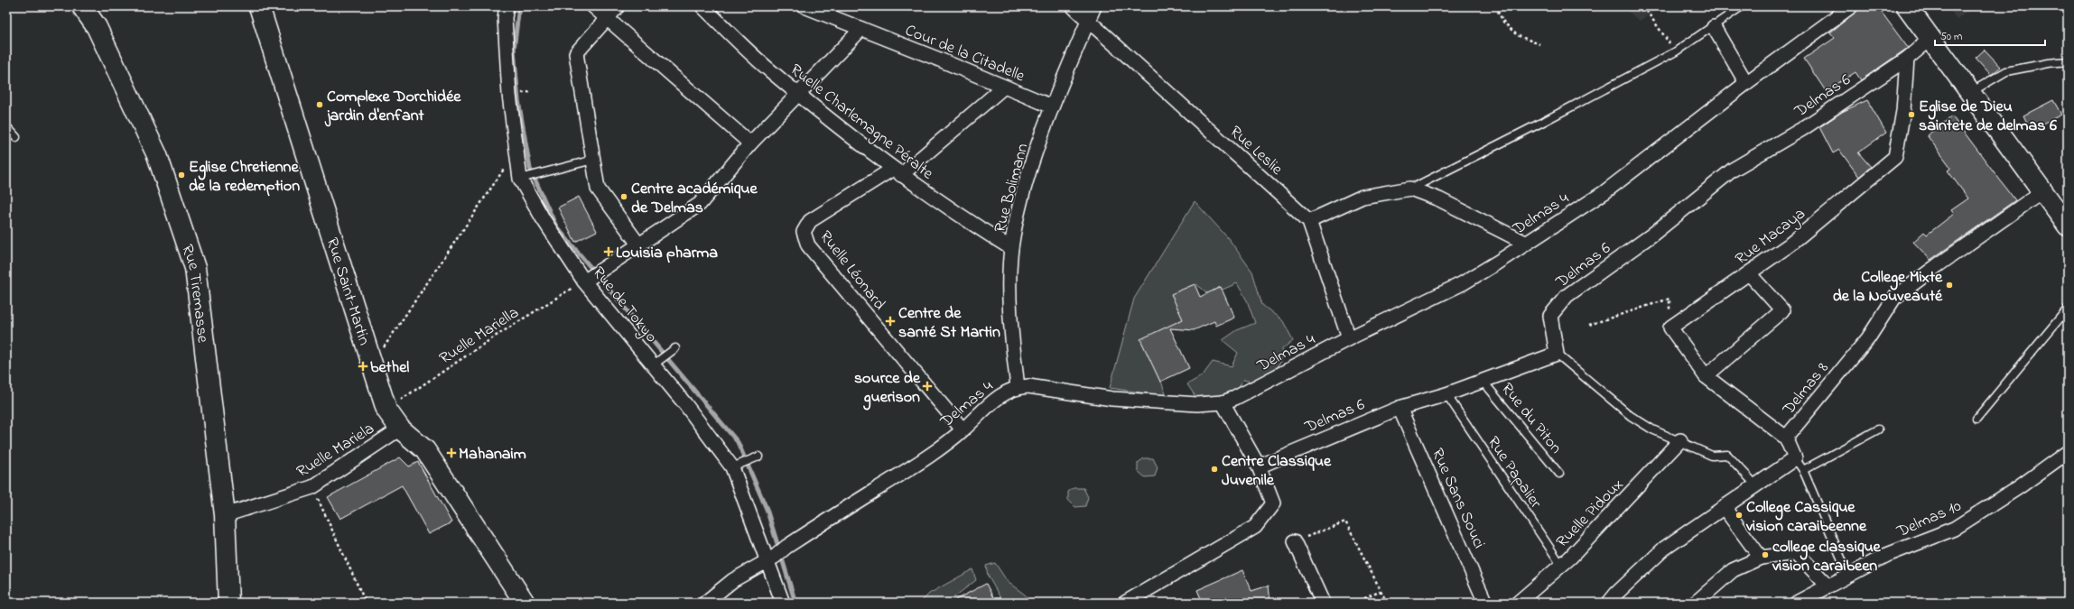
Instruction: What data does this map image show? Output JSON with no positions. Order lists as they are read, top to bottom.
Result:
{
  "streets": {
    "street": [
      "Cour de la Citadelle",
      "Delmas 6",
      "Ruelle Charlemagne Péralte",
      "Rue Leslie",
      "Rue Bolimann",
      "Delmas 4",
      "Rue Macaya",
      "Ruelle Léonard",
      "Rue Saint-Martin",
      "Rue Tiremasse",
      "Rue de Tokyo",
      "Delmas 8",
      "Ruelle Mariela",
      "Rue Sans Souci",
      "Ruelle Pidoux",
      "Delmas 10"
    ],
    "lane": ["Rue du Piton", "Rue Papalier"],
    "path": ["Ruelle Mariella"]
  },
  "crossings": [
    ["Cour de la Citadelle", "Rue Bolimann"],
    ["Cour de la Citadelle", "Ruelle Léonard"],
    ["Delmas 6", "Rue Macaya"],
    ["Delmas 6", "Rue du Piton"],
    ["Delmas 6", "Rue Papalier"],
    ["Delmas 6", "Rue Sans Souci"],
    ["Ruelle Charlemagne Péralte", "Rue Bolimann"],
    ["Ruelle Charlemagne Péralte", "Ruelle Léonard"],
    ["Rue Leslie", "Rue Bolimann"],
    ["Rue Leslie", "Delmas 4"],
    ["Rue Bolimann", "Delmas 4"],
    ["Delmas 4", "Ruelle Léonard"],
    ["Delmas 4", "Rue de Tokyo"],
    ["Rue Saint-Martin", "Ruelle Mariella"],
    ["Rue Saint-Martin", "Ruelle Mariela"],
    ["Rue Tiremasse", "Ruelle Mariela"],
    ["Rue de Tokyo", "Ruelle Mariella"],
    ["Rue Papalier", "Ruelle Pidoux"]
  ],
  "places": {
    "other": [
      "Complexe Dorchidée jardin d'enfant",
      "Eglise de Dieu saintete de delmas 6",
      "Eglise Chretienne de la redemption",
      "Centre académique de Delmas",
      "College Mixte de la Nouveauté",
      "Centre Classique Juvenile",
      "College Cassique vision caraibeenne",
      "college classique vision caraibeen"
    ],
    "health": [
      "Louisia pharma",
      "Centre de santé St Martin",
      "bethel",
      "source de guerison",
      "Mahanaim"
    ]
  },
  "scale_bar": "50 m"
}
